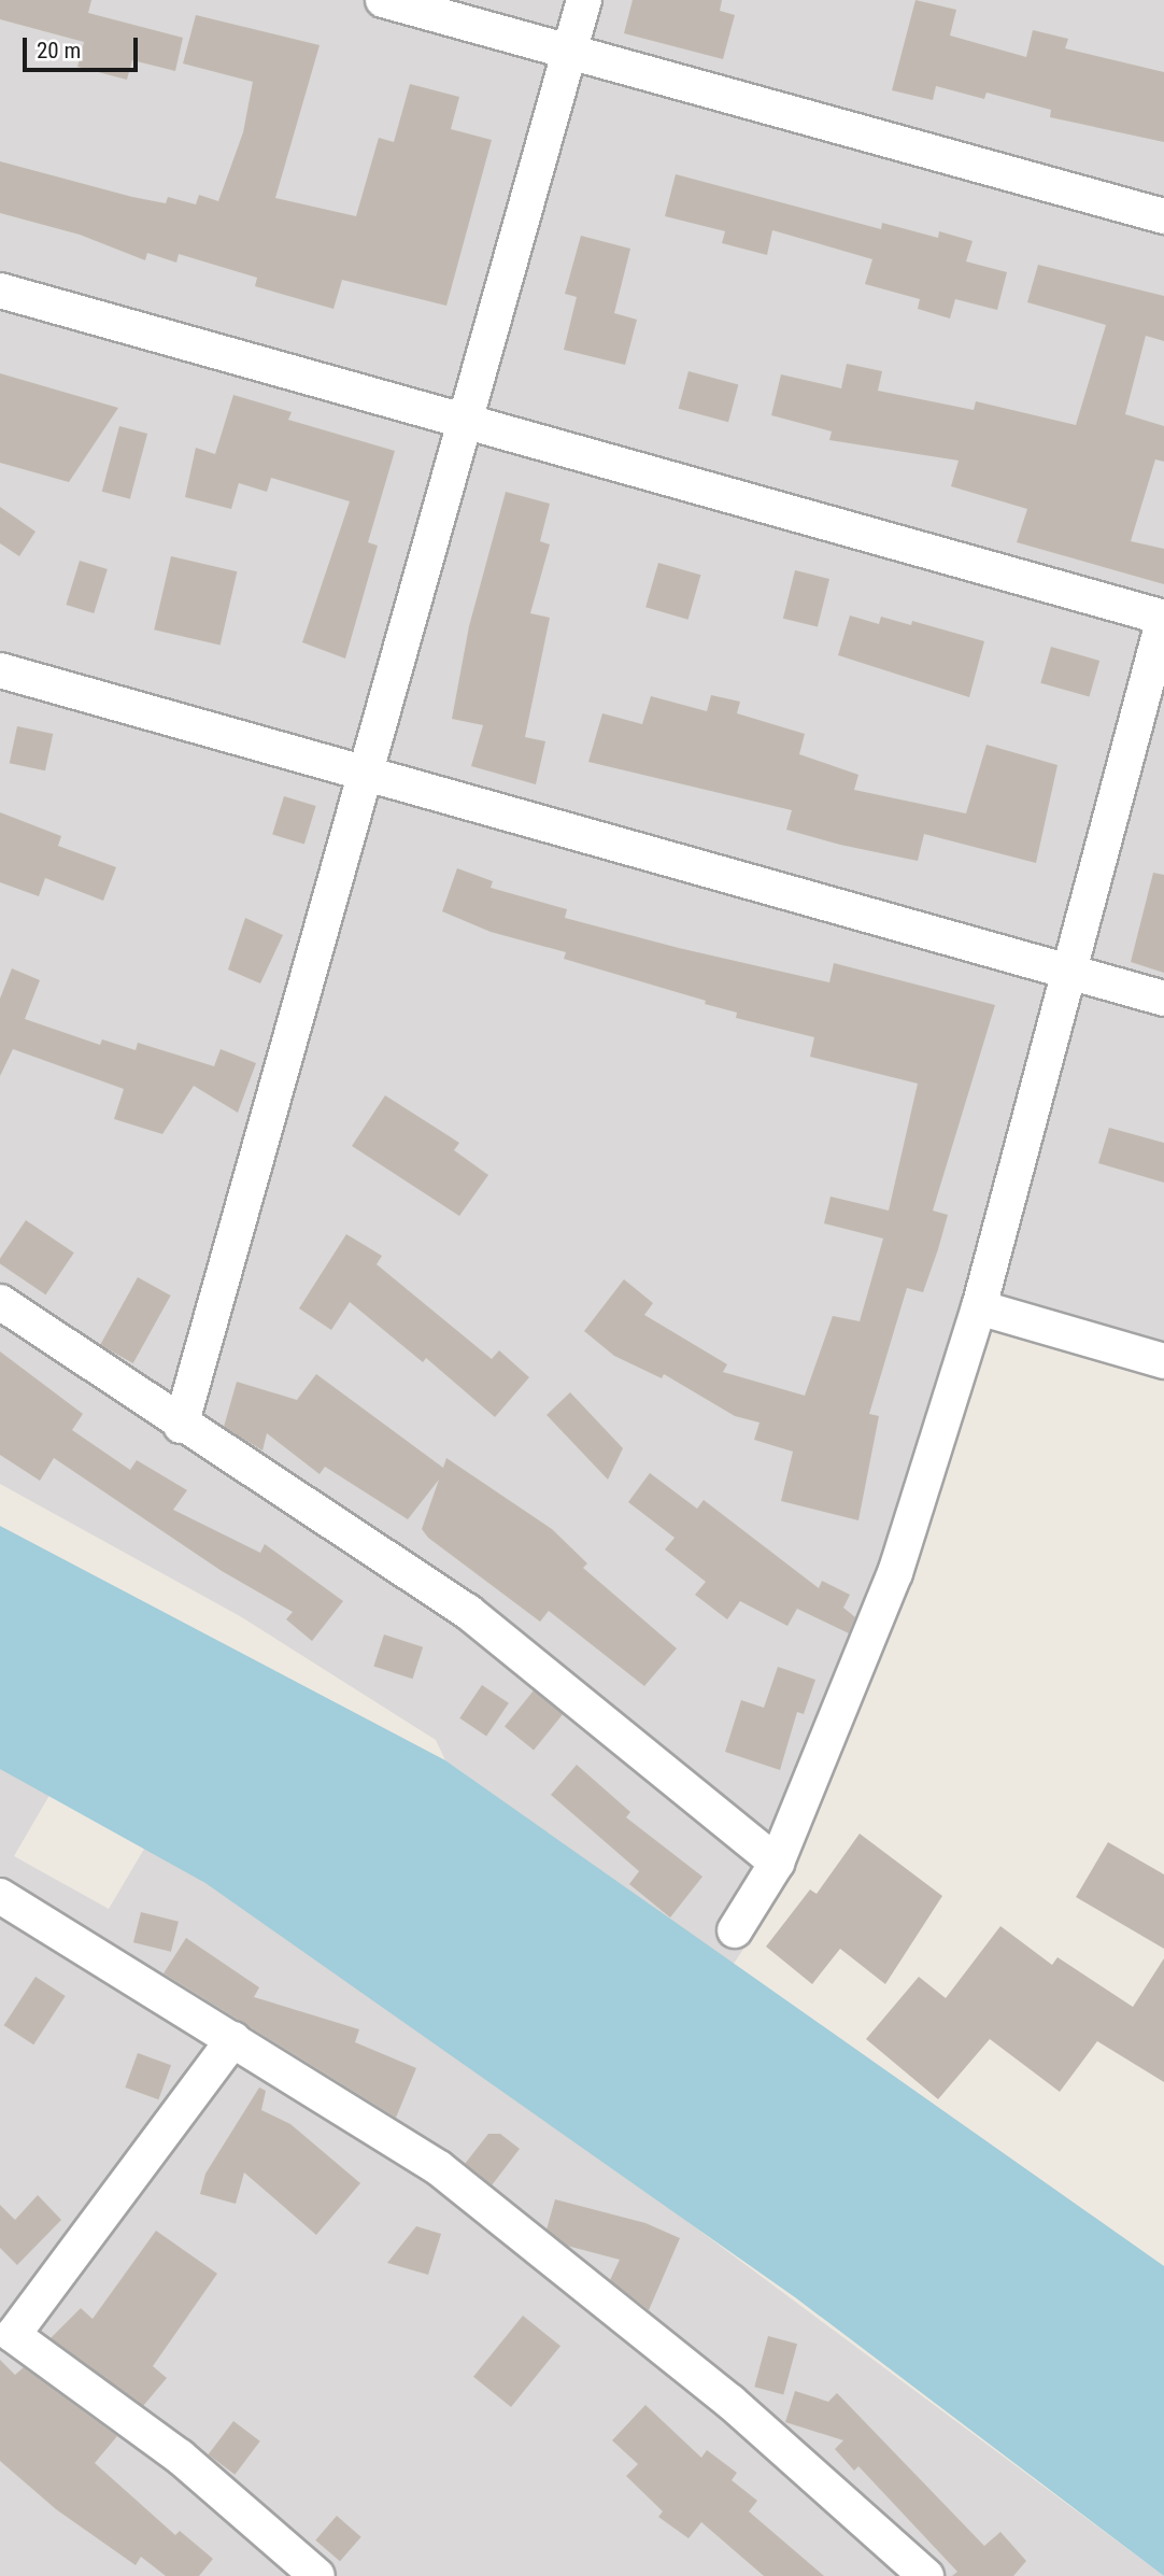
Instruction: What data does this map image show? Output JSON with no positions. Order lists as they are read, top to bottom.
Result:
{
  "scale_bar": "20 m"
}
